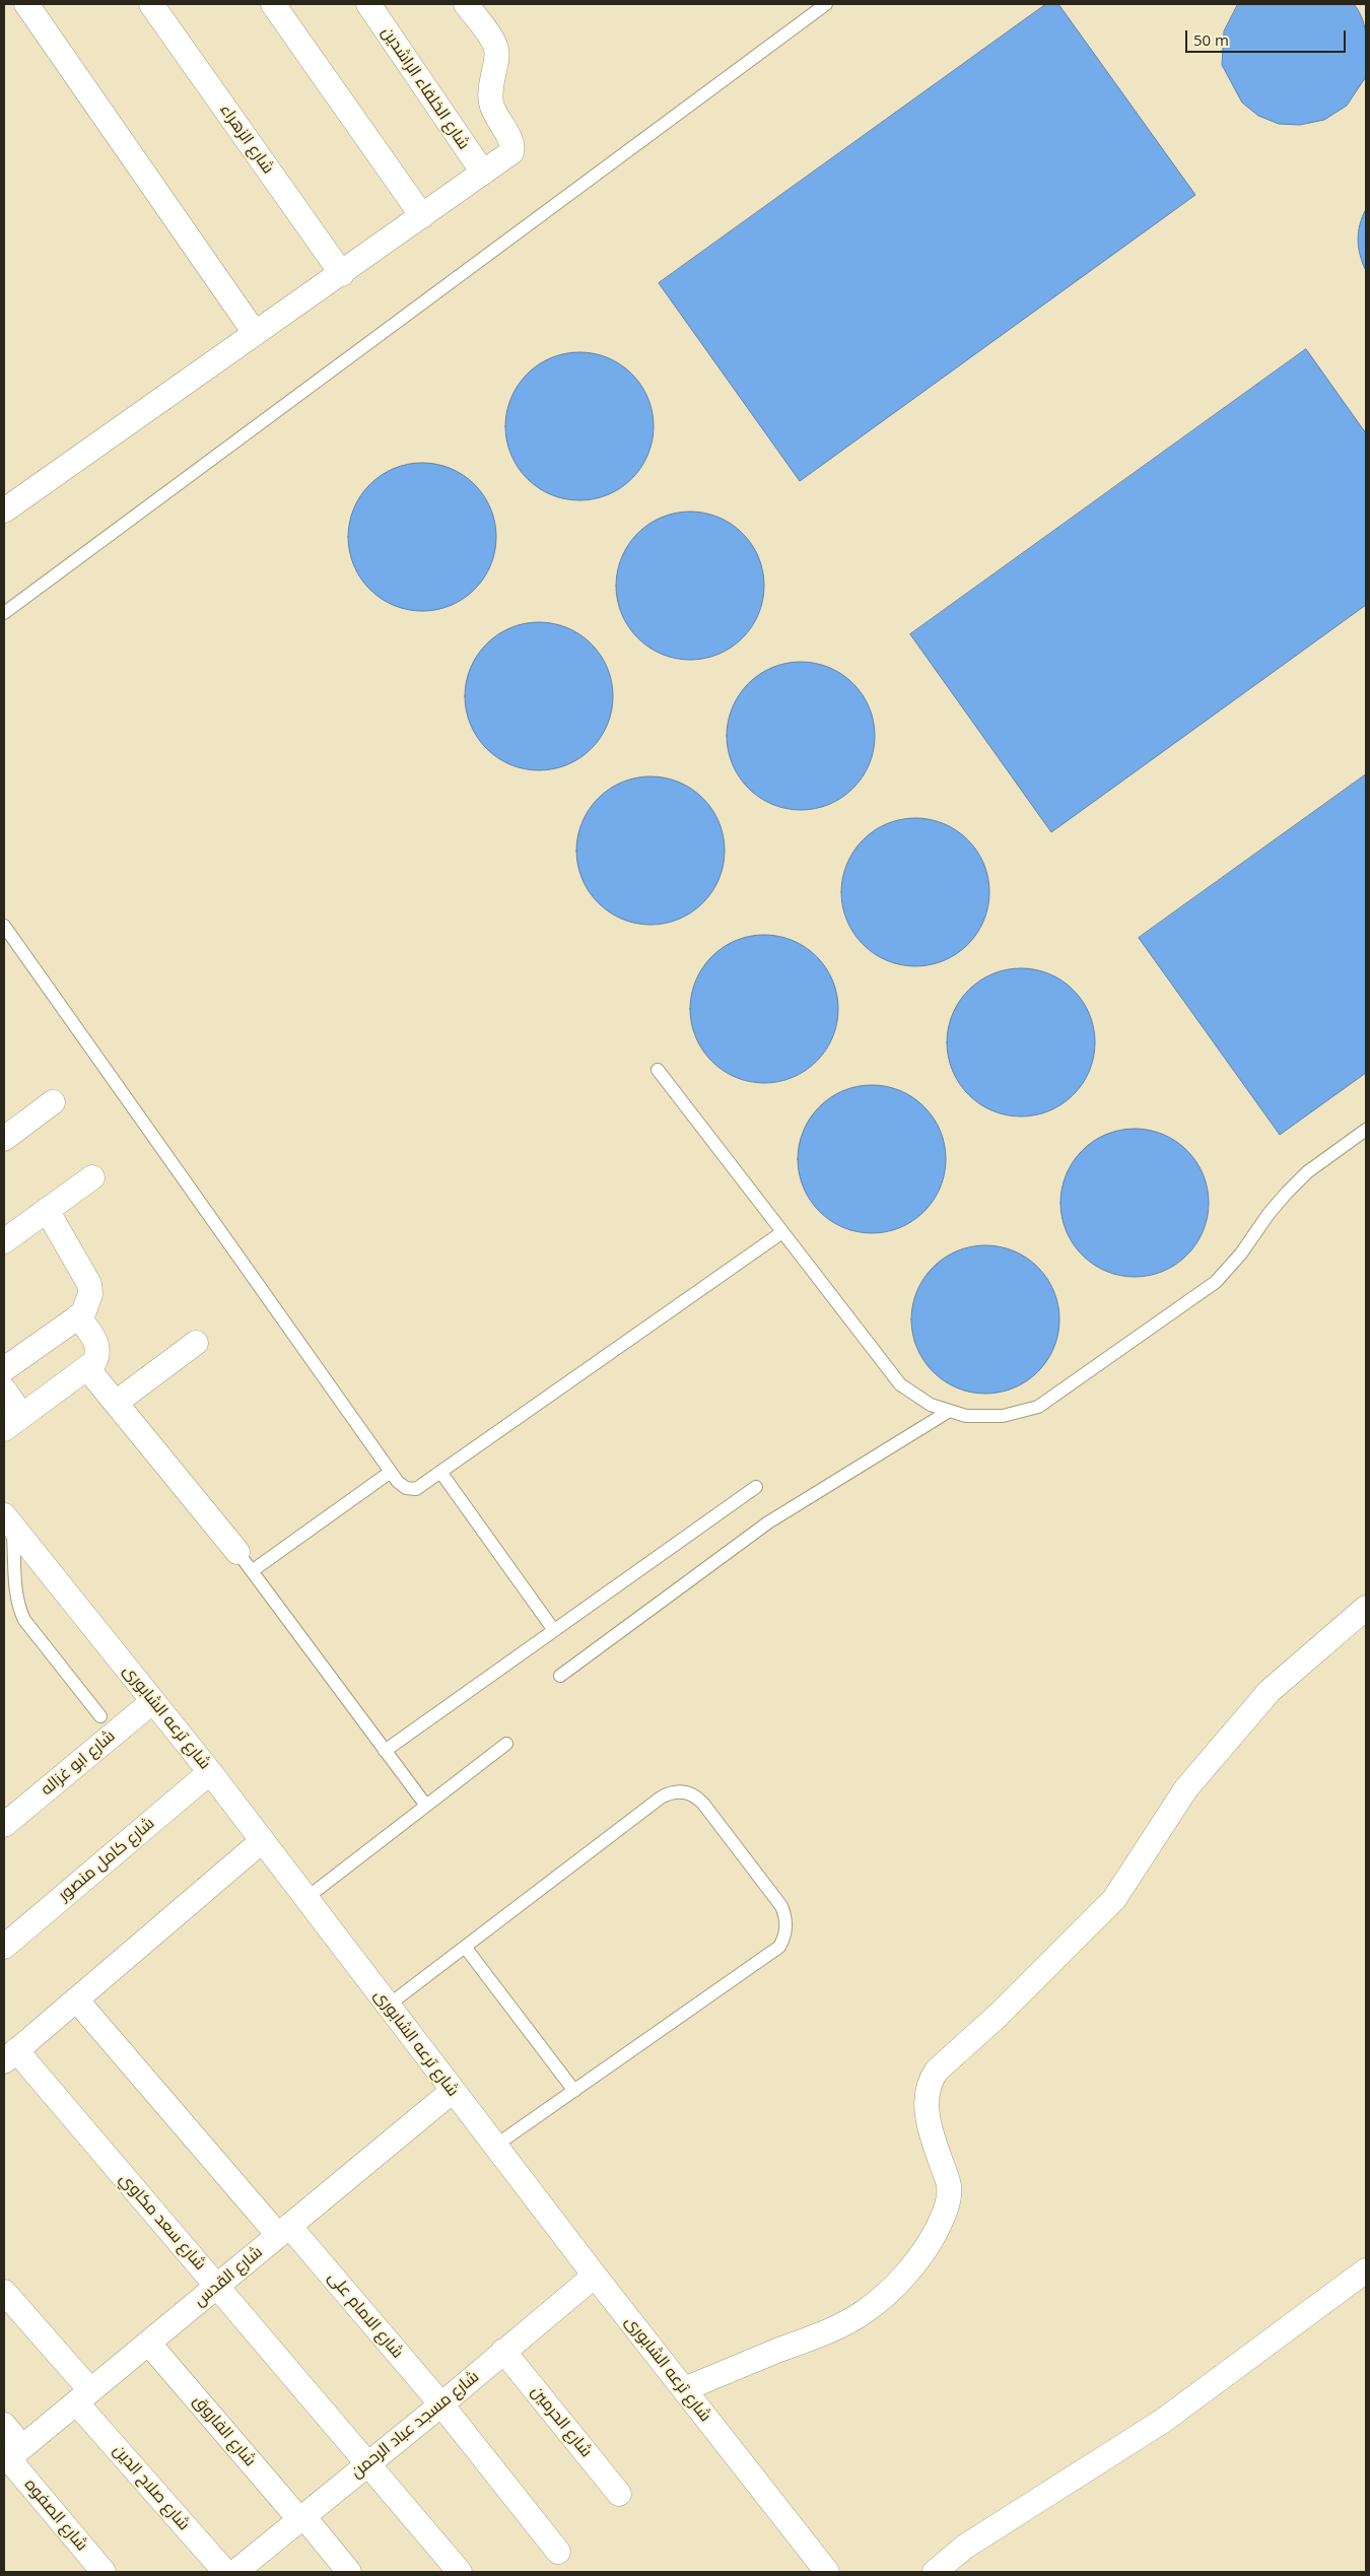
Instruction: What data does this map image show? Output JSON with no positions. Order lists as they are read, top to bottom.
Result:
{
  "streets": {
    "street": [
      "شارع الخلفاء الراشدين",
      "شارع الزهراء",
      "شارع ترعه الشابورى",
      "شارع ابو غزاله",
      "شارع كامل منصور",
      "شارع سعد مكاوي",
      "شارع القدس",
      "شارع الامام على",
      "شارع الحرمين",
      "شارع مسجد عباد الرحمن",
      "شارع الفاروق",
      "شارع صلاح الدين",
      "شارع الصفوه"
    ]
  },
  "crossings": [
    ["شارع ترعه الشابورى", "شارع ابو غزاله"],
    ["شارع ترعه الشابورى", "شارع كامل منصور"],
    ["شارع ترعه الشابورى", "شارع القدس"],
    ["شارع ترعه الشابورى", "شارع مسجد عباد الرحمن"],
    ["شارع سعد مكاوي", "شارع القدس"],
    ["شارع سعد مكاوي", "شارع مسجد عباد الرحمن"],
    ["شارع القدس", "شارع الامام على"],
    ["شارع القدس", "شارع الفاروق"],
    ["شارع القدس", "شارع صلاح الدين"],
    ["شارع القدس", "شارع الصفوه"],
    ["شارع الامام على", "شارع مسجد عباد الرحمن"],
    ["شارع الحرمين", "شارع مسجد عباد الرحمن"],
    ["شارع مسجد عباد الرحمن", "شارع الفاروق"],
    ["شارع مسجد عباد الرحمن", "شارع صلاح الدين"]
  ],
  "scale_bar": "50 m"
}
